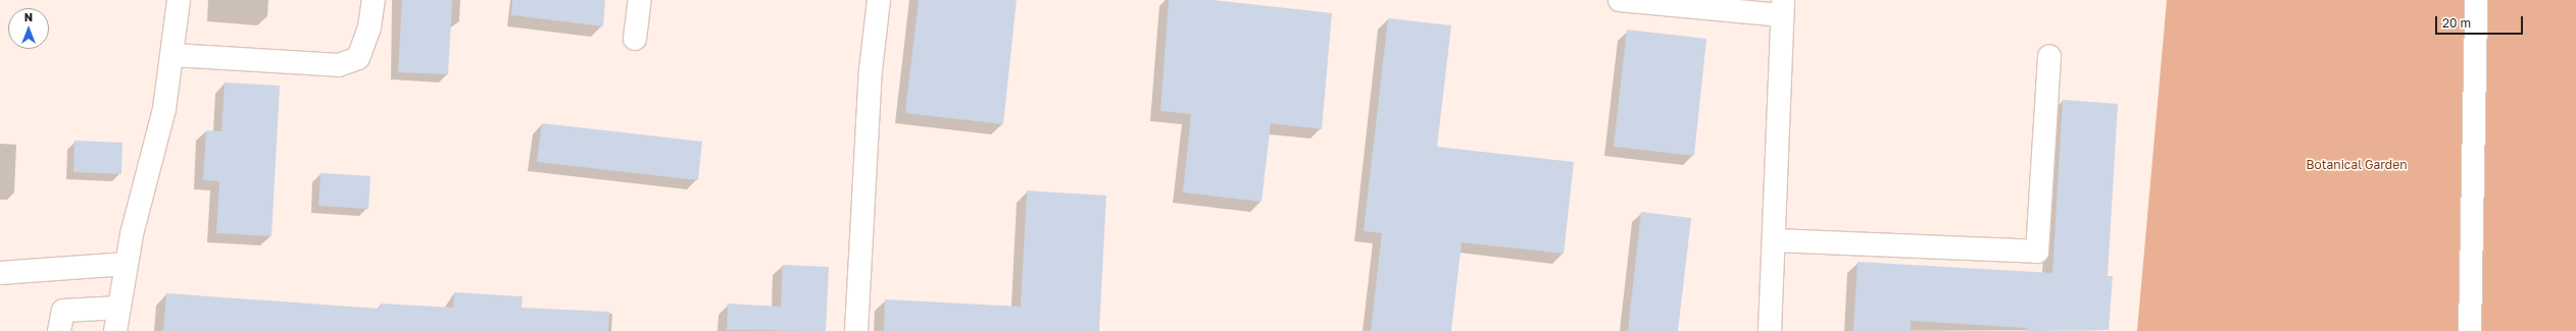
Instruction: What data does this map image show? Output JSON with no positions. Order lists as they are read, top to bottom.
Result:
{
  "parks": ["Botanical Garden"],
  "scale_bar": "20 m",
  "north": "top"
}
